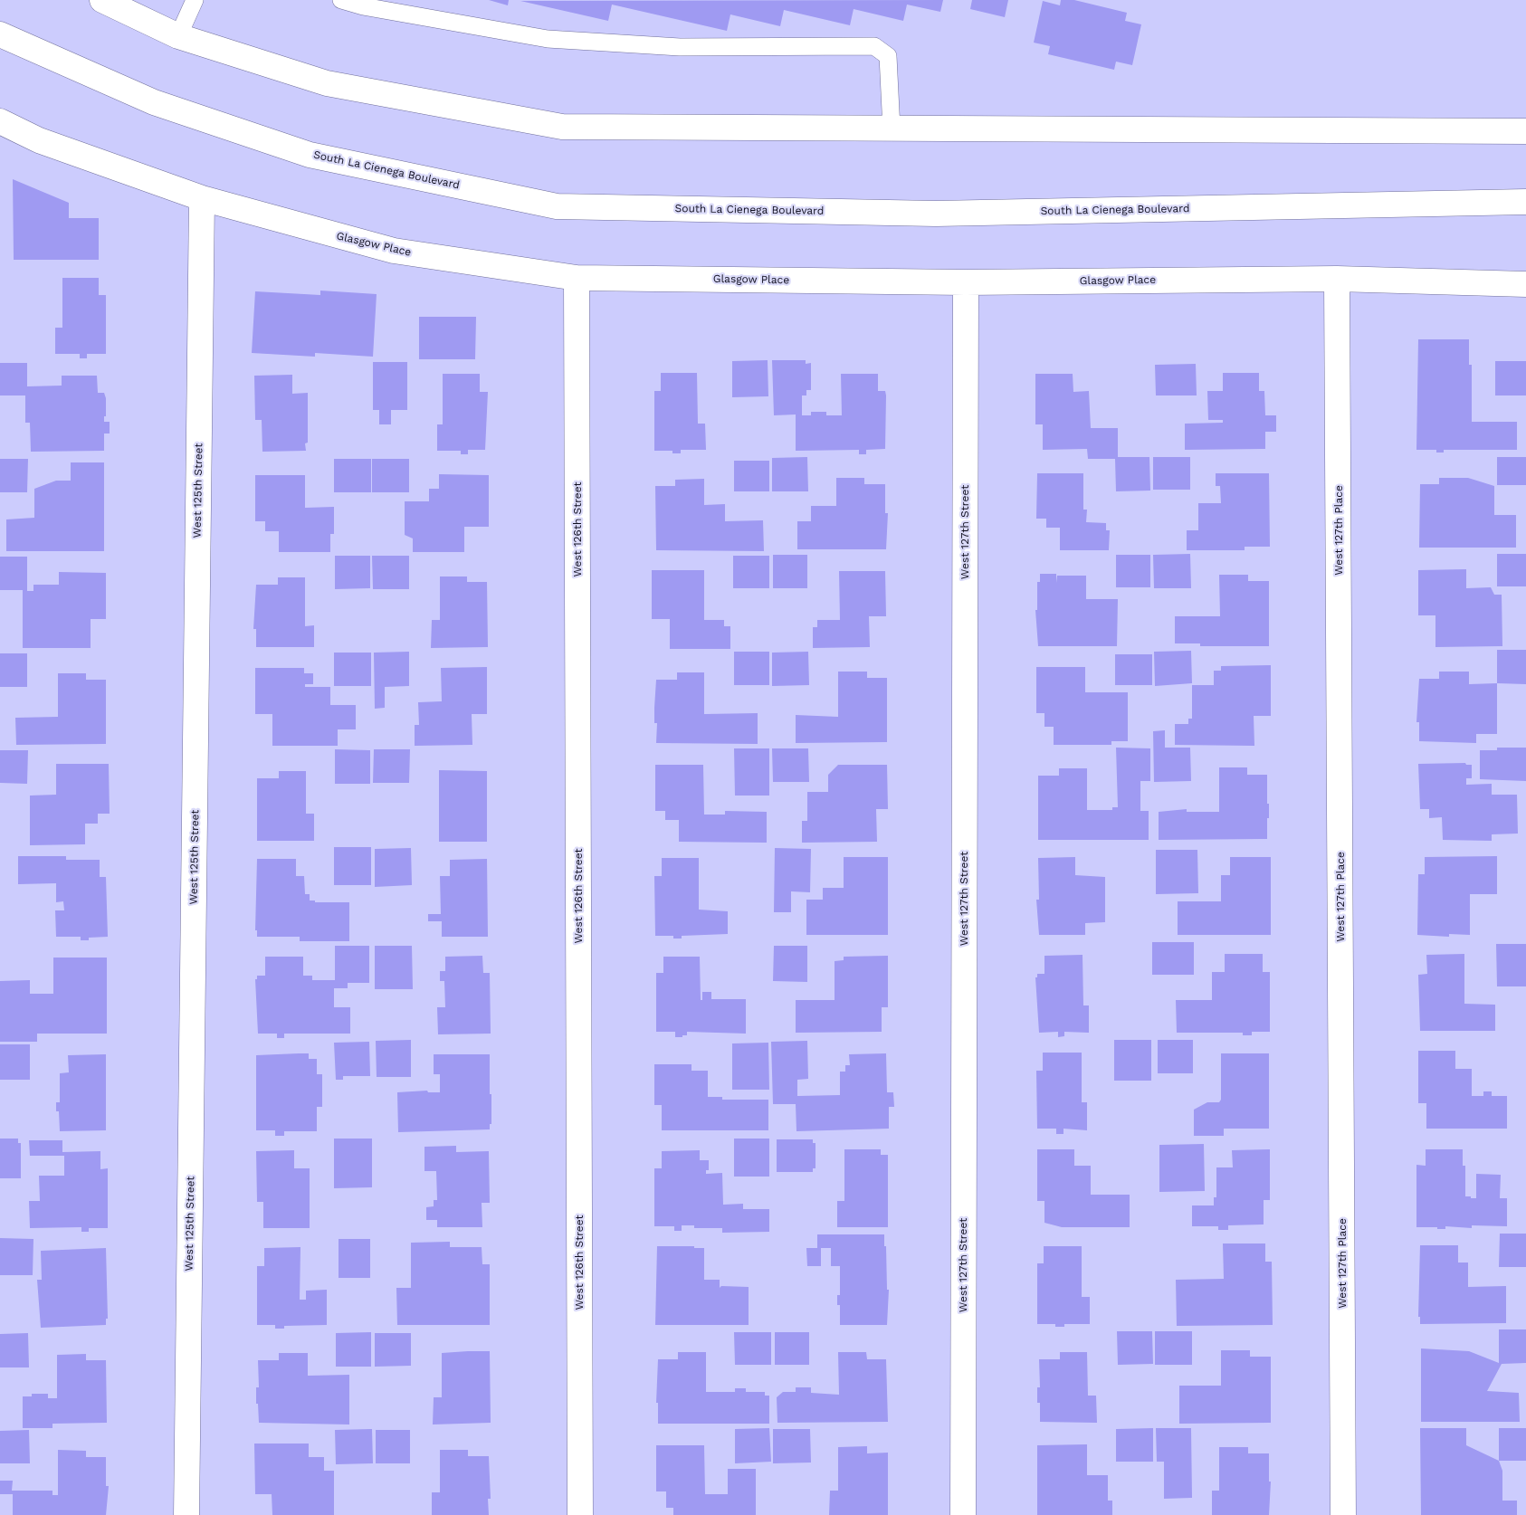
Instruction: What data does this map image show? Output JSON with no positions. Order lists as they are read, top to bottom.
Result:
{
  "streets": {
    "street": [
      "South La Cienega Boulevard",
      "Glasgow Place",
      "West 125th Street",
      "West 126th Street",
      "West 127th Place",
      "West 127th Street"
    ]
  },
  "crossings": [
    ["Glasgow Place", "West 125th Street"],
    ["Glasgow Place", "West 126th Street"],
    ["Glasgow Place", "West 127th Place"],
    ["Glasgow Place", "West 127th Street"]
  ]
}
